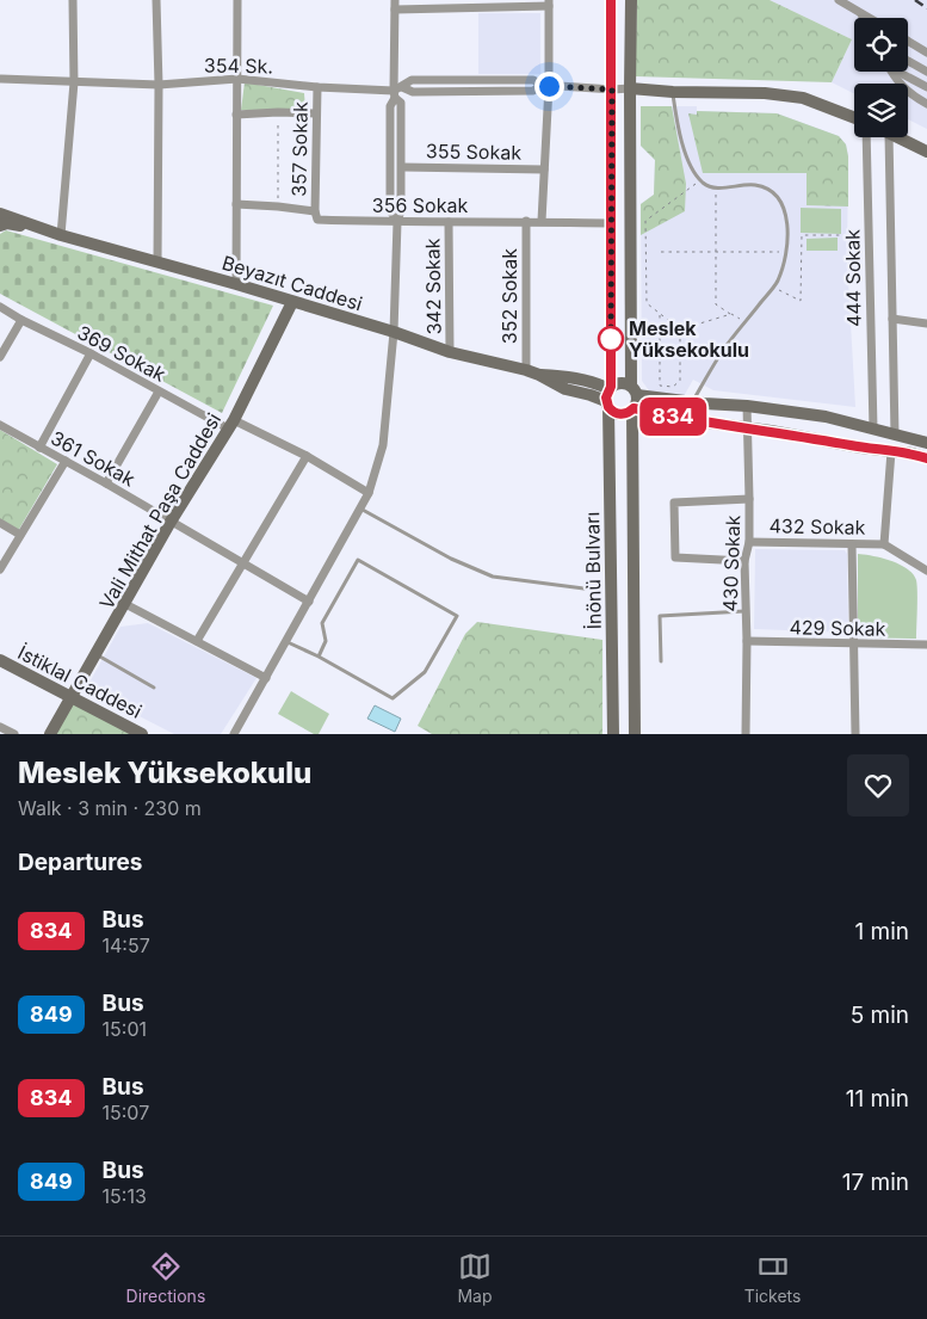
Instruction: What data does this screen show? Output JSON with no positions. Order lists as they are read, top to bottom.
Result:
{
  "streets": {
    "street": [
      "354 Sk.",
      "357 Sokak",
      "355 Sokak",
      "356 Sokak",
      "444 Sokak",
      "Beyazıt Caddesi",
      "342 Sokak",
      "352 Sokak",
      "369 Sokak",
      "361 Sokak",
      "Vali Mithat Paşa Caddesi",
      "432 Sokak",
      "430 Sokak",
      "İnönü Bulvarı",
      "429 Sokak",
      "İstiklal Caddesi"
    ]
  },
  "crossings": [
    ["354 Sk.", "357 Sokak"],
    ["357 Sokak", "356 Sokak"],
    ["356 Sokak", "342 Sokak"],
    ["356 Sokak", "352 Sokak"],
    ["Beyazıt Caddesi", "342 Sokak"],
    ["Beyazıt Caddesi", "352 Sokak"],
    ["Beyazıt Caddesi", "Vali Mithat Paşa Caddesi"],
    ["Beyazıt Caddesi", "İnönü Bulvarı"],
    ["369 Sokak", "Vali Mithat Paşa Caddesi"],
    ["361 Sokak", "Vali Mithat Paşa Caddesi"],
    ["Vali Mithat Paşa Caddesi", "İstiklal Caddesi"],
    ["432 Sokak", "430 Sokak"],
    ["430 Sokak", "429 Sokak"]
  ],
  "places": ["Meslek Yüksekokulu"],
  "lines": ["bus line 834"],
  "page": {
    "on_map": "834",
    "heading": [
      ["Meslek Yüksekokulu", "Walk · 3 min · 230 m"],
      "Departures"
    ],
    "list": [
      {
        "mark": "834",
        "name": "Bus",
        "note": "14:57",
        "value": "1 min"
      },
      {
        "mark": "849",
        "name": "Bus",
        "note": "15:01",
        "value": "5 min"
      },
      {
        "mark": "834",
        "name": "Bus",
        "note": "15:07",
        "value": "11 min"
      },
      {
        "mark": "849",
        "name": "Bus",
        "note": "15:13",
        "value": "17 min"
      }
    ],
    "tabs": ["Directions", "Map", "Tickets"]
  }
}
